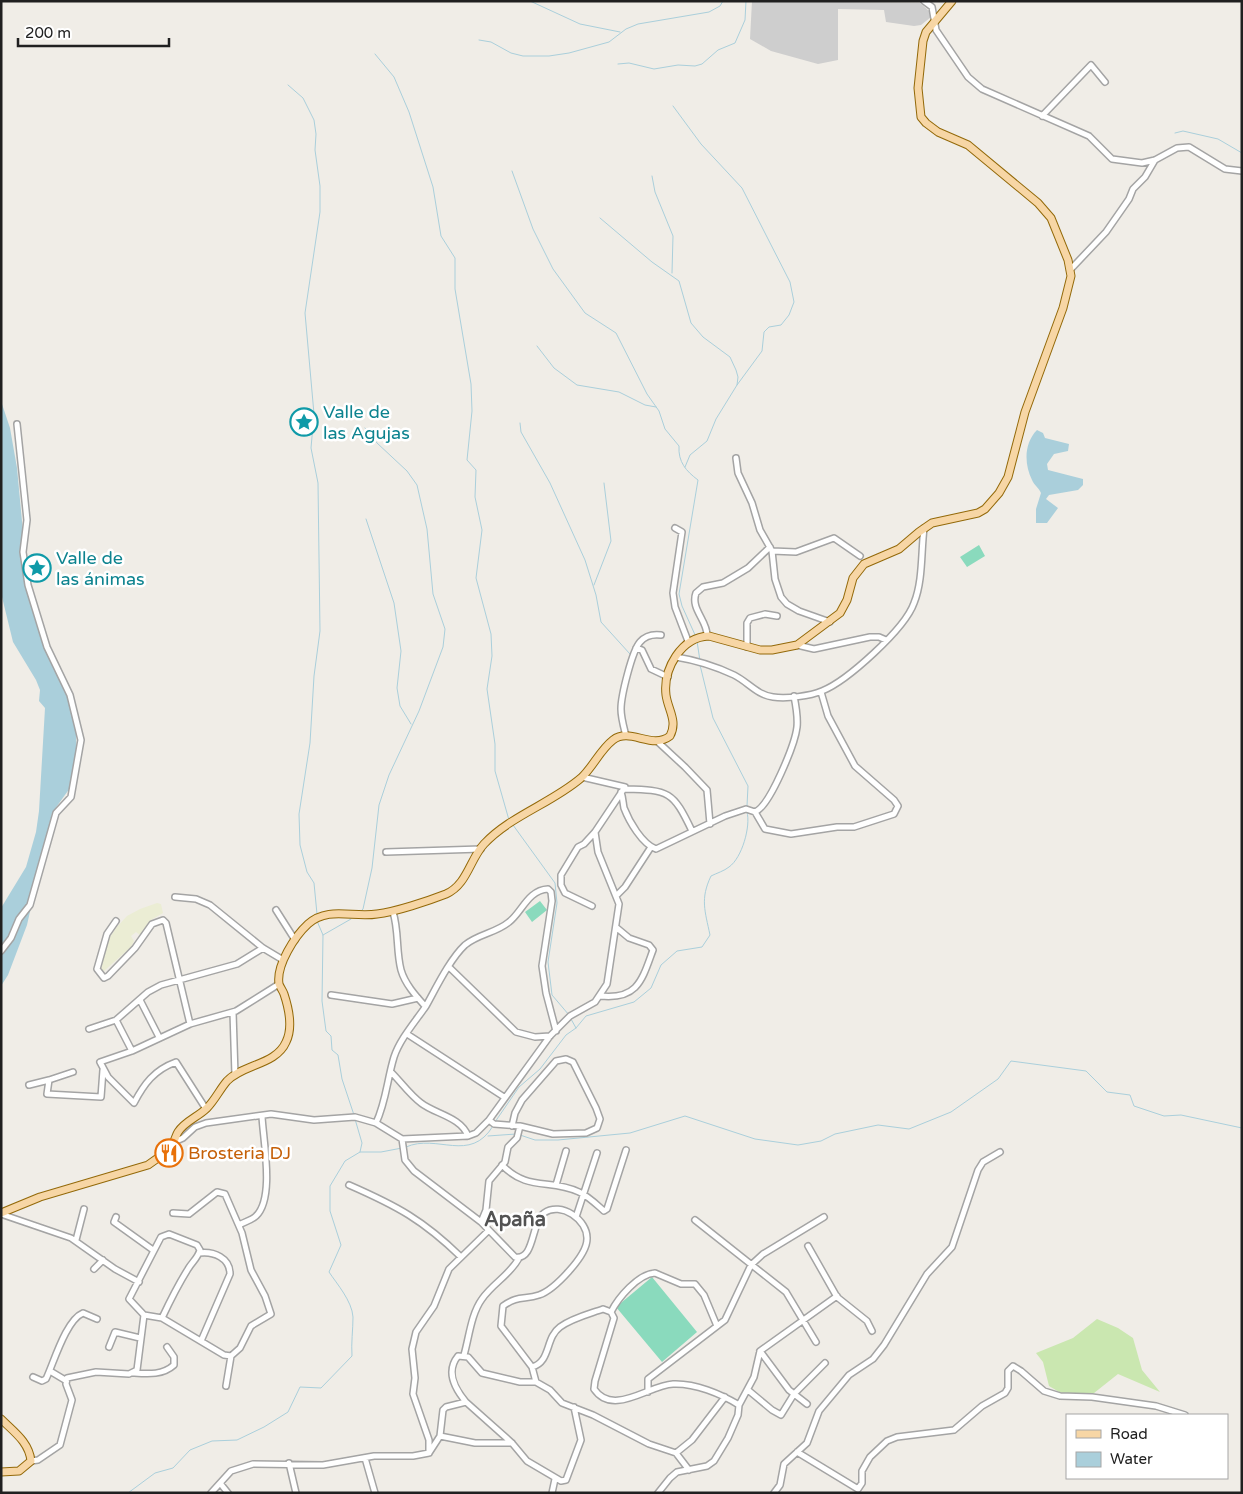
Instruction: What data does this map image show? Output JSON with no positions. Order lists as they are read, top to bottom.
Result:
{
  "districts": ["Apaña"],
  "places": {
    "place": ["Valle de las Agujas", "Valle de las ánimas"],
    "restaurant": ["Brosteria DJ"]
  },
  "legend": ["Road", "Water"],
  "scale_bar": "200 m"
}
